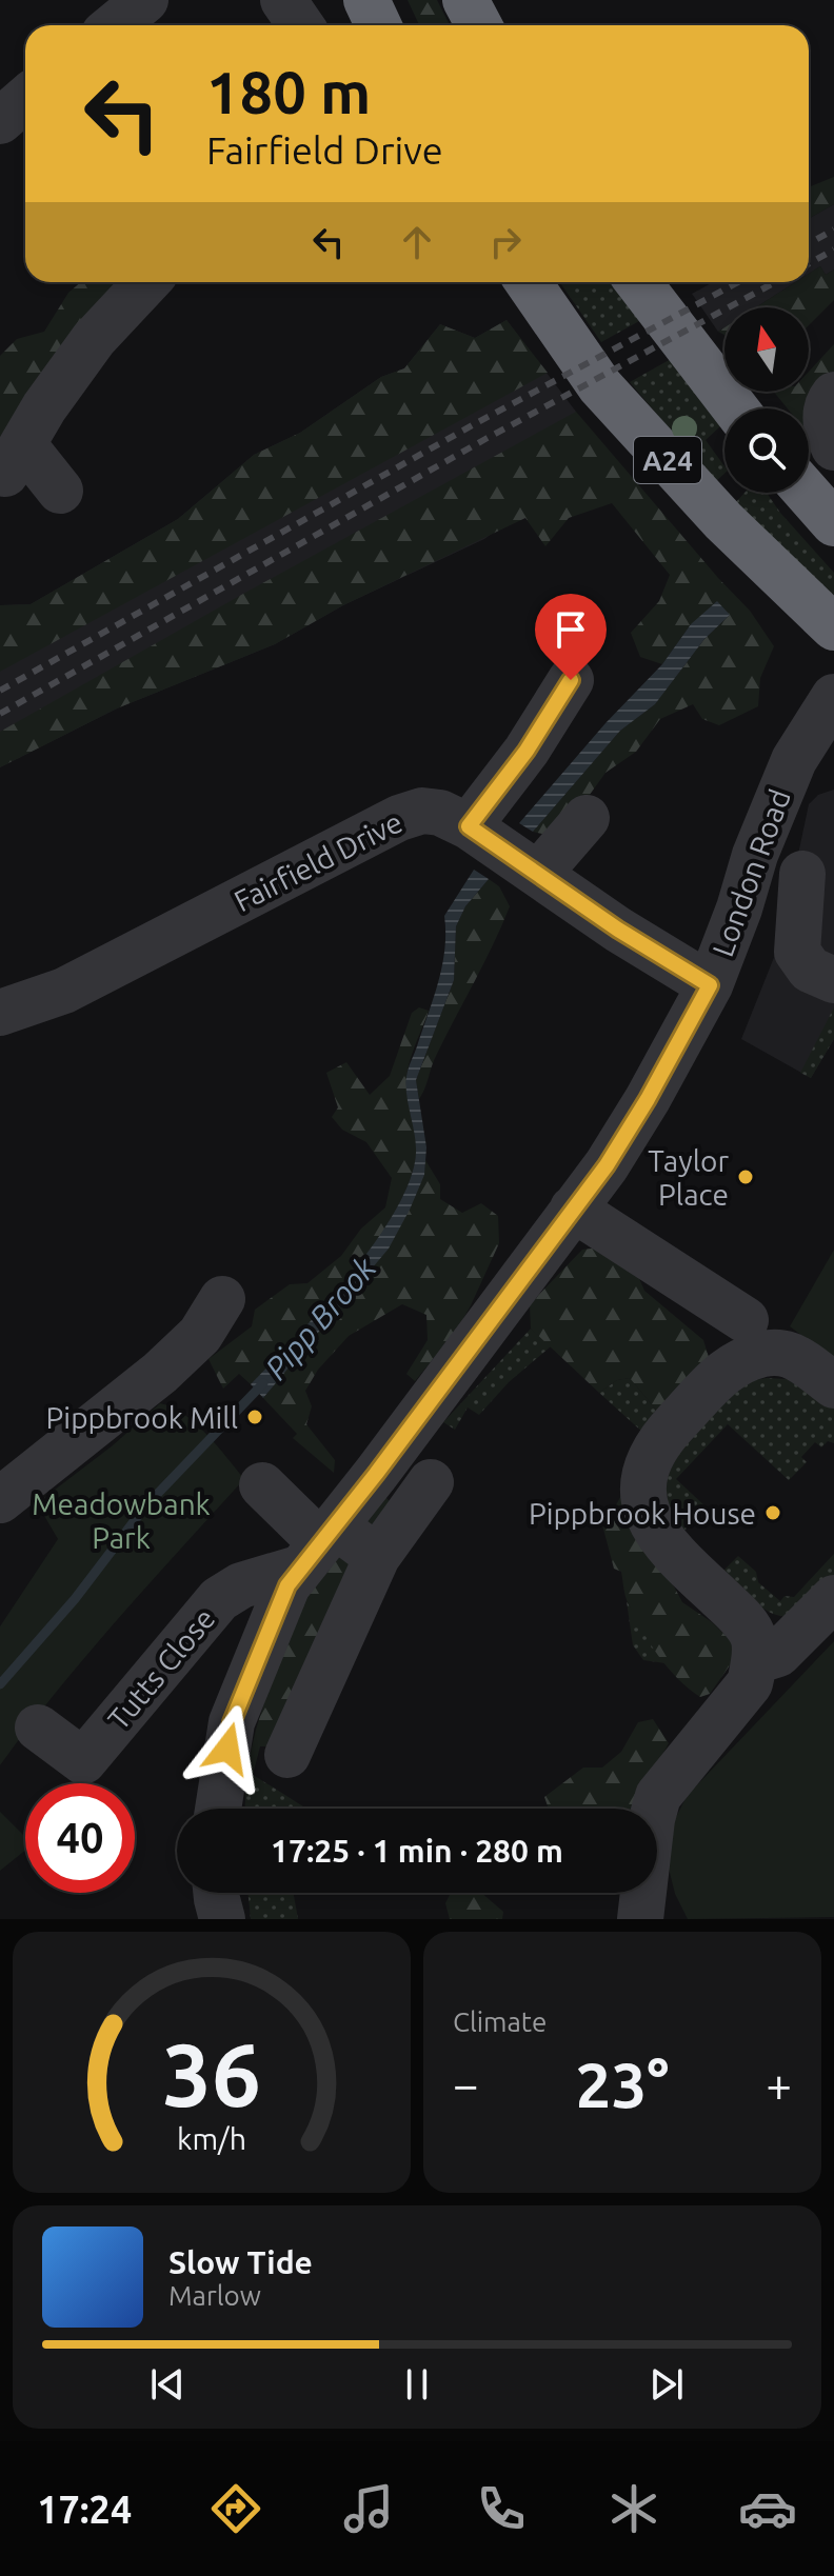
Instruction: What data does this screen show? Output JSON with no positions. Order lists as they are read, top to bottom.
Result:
{
  "streets": {
    "highway": ["A24"],
    "street": ["Fairfield Drive", "London Road", "Tutts Close"]
  },
  "crossings": [
    ["Fairfield Drive", "London Road"],
    ["London Road", "Tutts Close"]
  ],
  "water": ["Pipp Brook"],
  "parks": ["Meadowbank Park"],
  "places": ["Taylor Place", "Pippbrook Mill", "Pippbrook House"],
  "north": "top",
  "page": {
    "turn": ["180 m", "Fairfield Drive"],
    "limit": "40",
    "trip": "17:25 · 1 min · 280 m",
    "tile": "Climate",
    "heat": ["−", "23°", "+"],
    "song": ["Slow Tide", "Marlow"],
    "tabs": "17:24",
    "gauge": ["36", "km/h"]
  }
}
